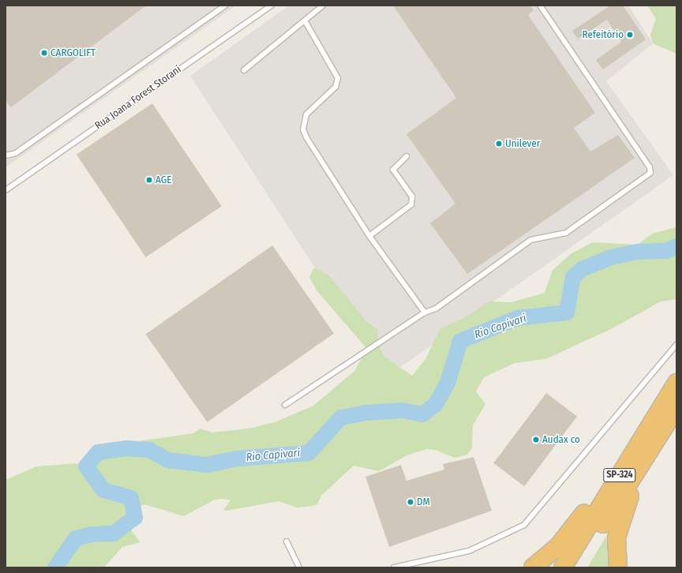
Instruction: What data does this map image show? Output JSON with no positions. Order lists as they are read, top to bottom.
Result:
{
  "streets": {
    "highway": ["SP-324"],
    "lane": ["Rua Joana Forest Storani"]
  },
  "water": ["Rio Capivari"],
  "places": [
    "Refeitório",
    "CARGOLIFT",
    "Unilever",
    "AGE",
    "Audax co",
    "DM"
  ]
}
